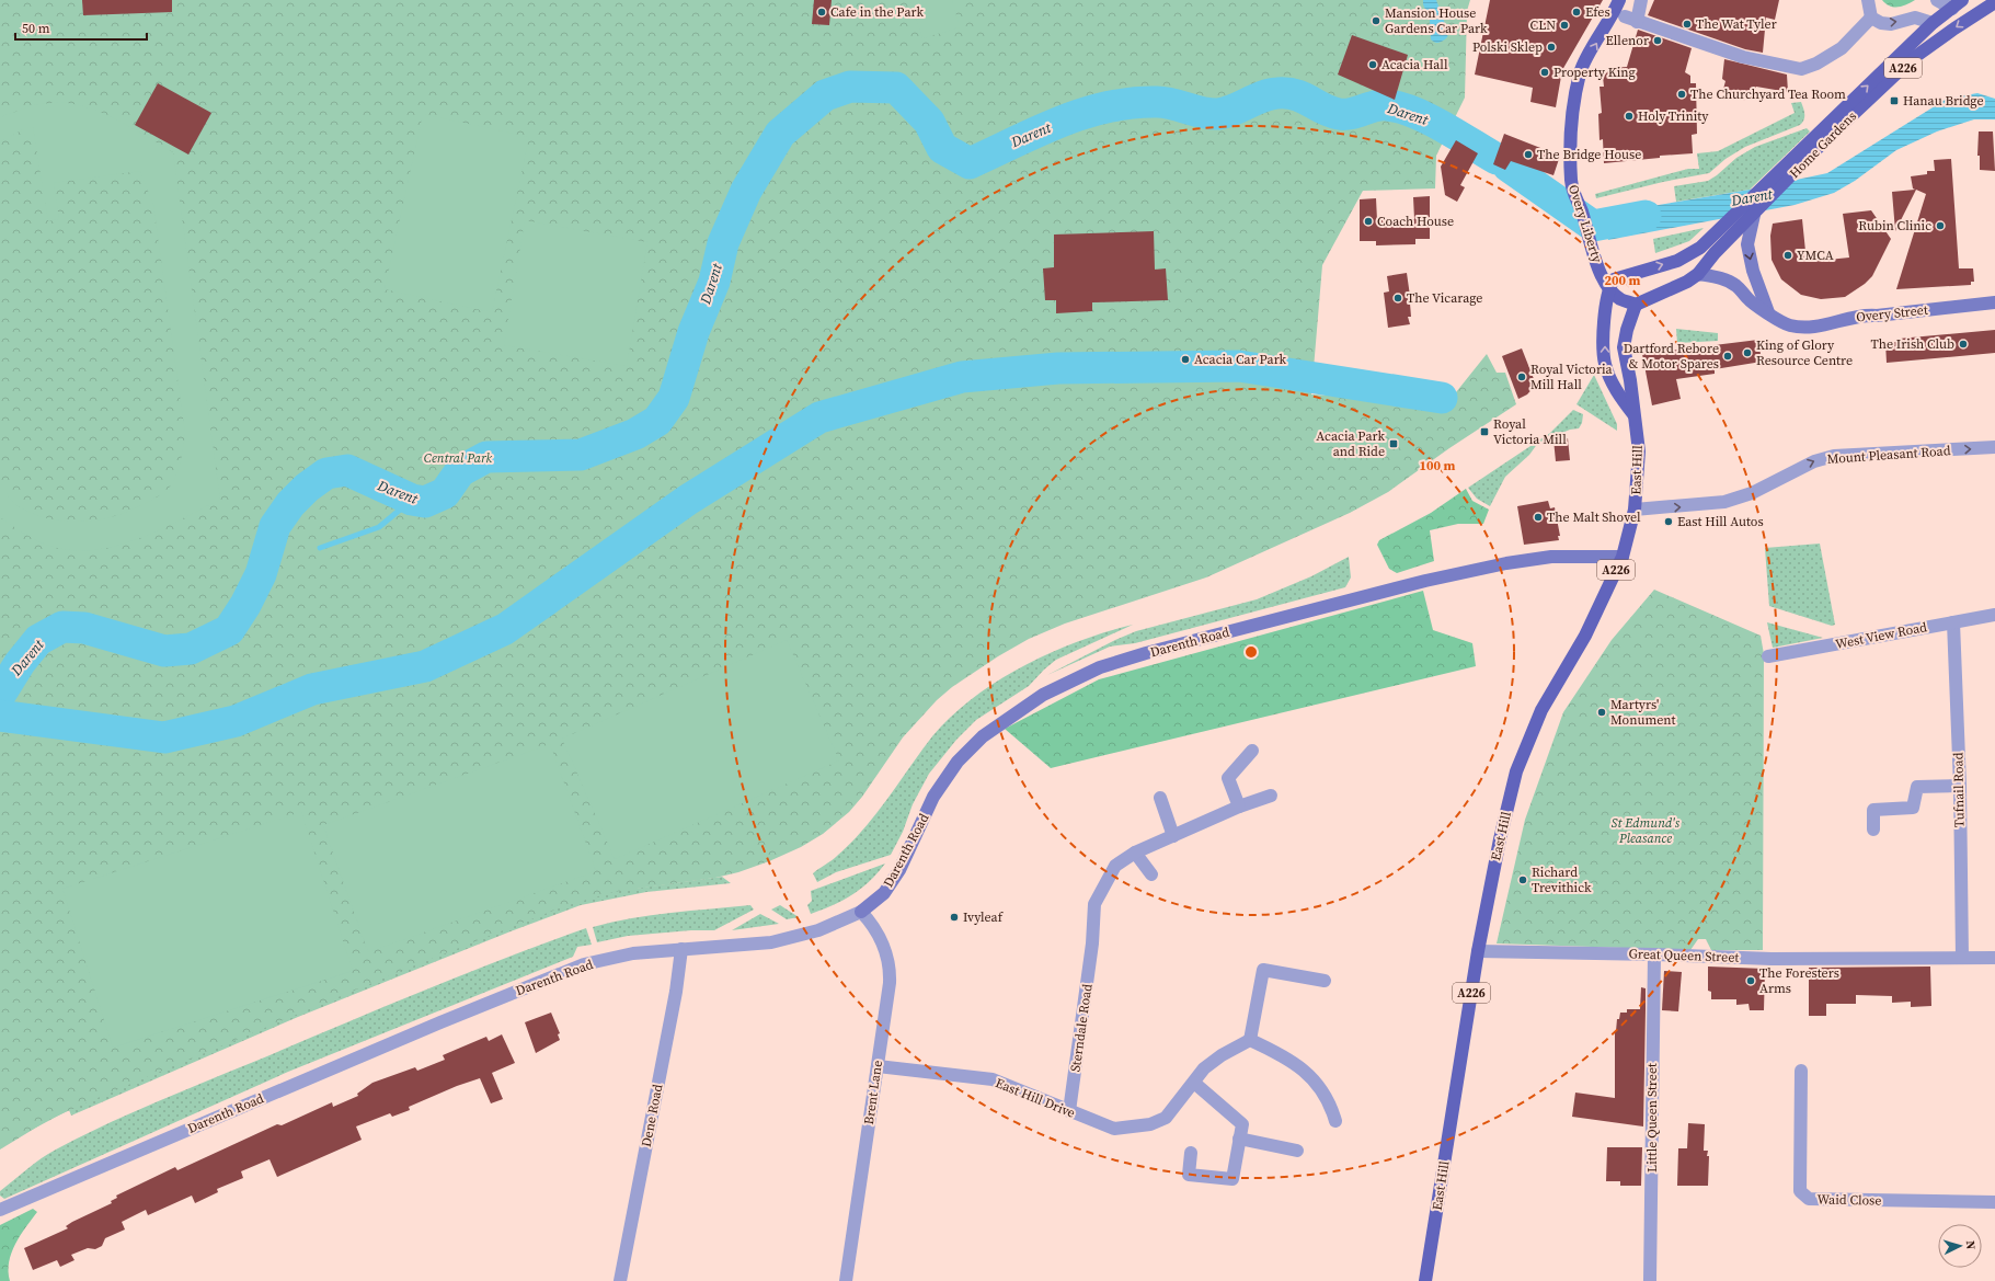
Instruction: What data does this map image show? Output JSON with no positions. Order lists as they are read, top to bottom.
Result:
{
  "streets": {
    "main road": [
      "A226",
      "Home Gardens",
      "Overy Liberty",
      "East Hill"
    ],
    "street": [
      "Overy Street",
      "Mount Pleasant Road",
      "West View Road",
      "Darenth Road",
      "Tufnail Road",
      "Great Queen Street",
      "Sterndale Road",
      "Brent Lane",
      "East Hill Drive",
      "Dene Road",
      "Little Queen Street",
      "Waid Close"
    ]
  },
  "crossings": [
    ["Home Gardens", "Overy Liberty"],
    ["Home Gardens", "Overy Street"],
    ["Home Gardens", "East Hill"],
    ["Mount Pleasant Road", "East Hill"],
    ["East Hill", "Darenth Road"],
    ["East Hill", "Great Queen Street"],
    ["West View Road", "Tufnail Road"],
    ["Darenth Road", "Brent Lane"],
    ["Darenth Road", "Dene Road"],
    ["Tufnail Road", "Great Queen Street"],
    ["Great Queen Street", "Little Queen Street"],
    ["Sterndale Road", "East Hill Drive"],
    ["Brent Lane", "East Hill Drive"]
  ],
  "one_way": ["Overy Liberty", "Mount Pleasant Road"],
  "water": ["Darent"],
  "parks": ["Central Park", "St Edmund's Pleasance"],
  "places": {
    "other": [
      "Cafe in the Park",
      "Efes",
      "Mansion House Gardens Car Park",
      "The Wat Tyler",
      "CLN",
      "Ellenor",
      "Polski Sklep",
      "Acacia Hall",
      "Property King",
      "The Churchyard Tea Room",
      "Holy Trinity",
      "The Bridge House",
      "Coach House",
      "Rubin Clinic",
      "YMCA",
      "The Vicarage",
      "The Irish Club",
      "King of Glory Resource Centre",
      "Dartford Rebore & Motor Spares",
      "Acacia Car Park",
      "Royal Victoria Mill Hall",
      "The Malt Shovel",
      "East Hill Autos",
      "Martyrs' Monument",
      "Richard Trevithick",
      "Ivyleaf",
      "The Foresters Arms"
    ],
    "transit": ["Hanau Bridge", "Royal Victoria Mill", "Acacia Park and Ride"]
  },
  "scale_bar": "50 m",
  "north": "right",
  "rings": ["200 m", "100 m"]
}
